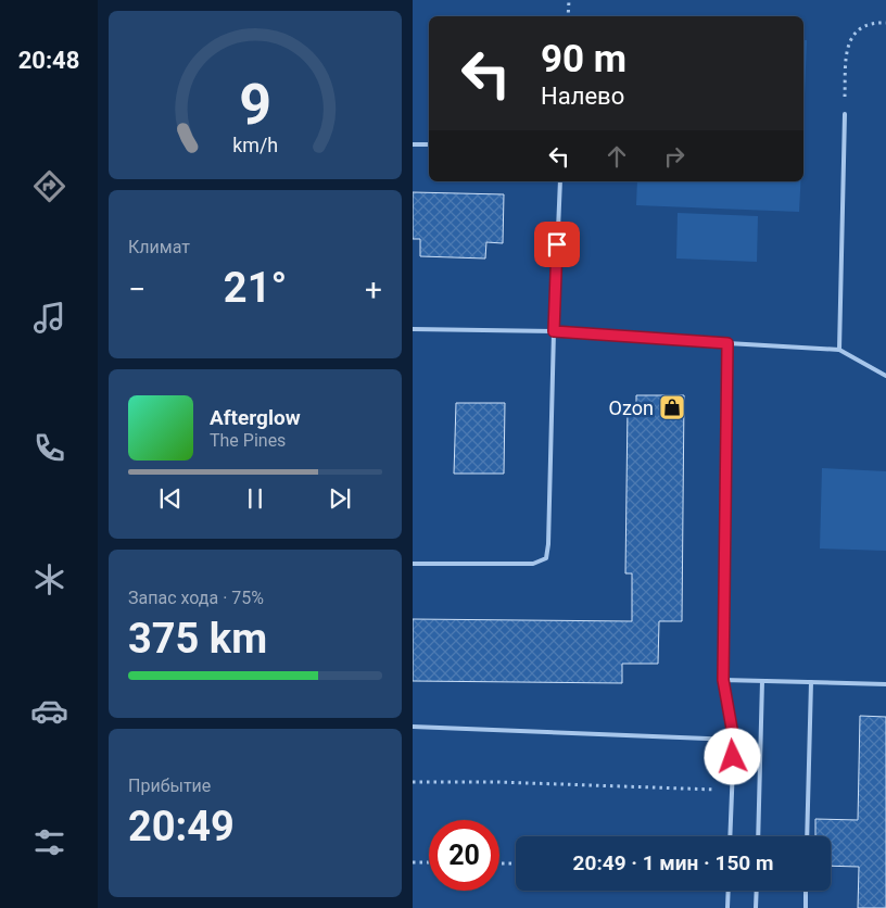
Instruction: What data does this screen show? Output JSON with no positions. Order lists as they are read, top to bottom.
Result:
{
  "places": {
    "shop": ["Ozon"]
  },
  "page": {
    "tabs": "20:48",
    "turn": ["90 m", "Налево"],
    "tile": [
      "Климат",
      ["Запас хода · 75%", "375 km"],
      ["Прибытие", "20:49"]
    ],
    "heat": ["−", "21°", "+"],
    "song": ["Afterglow", "The Pines"],
    "limit": "20",
    "trip": "20:49 · 1 мин · 150 m",
    "gauge": ["9", "km/h"]
  }
}
